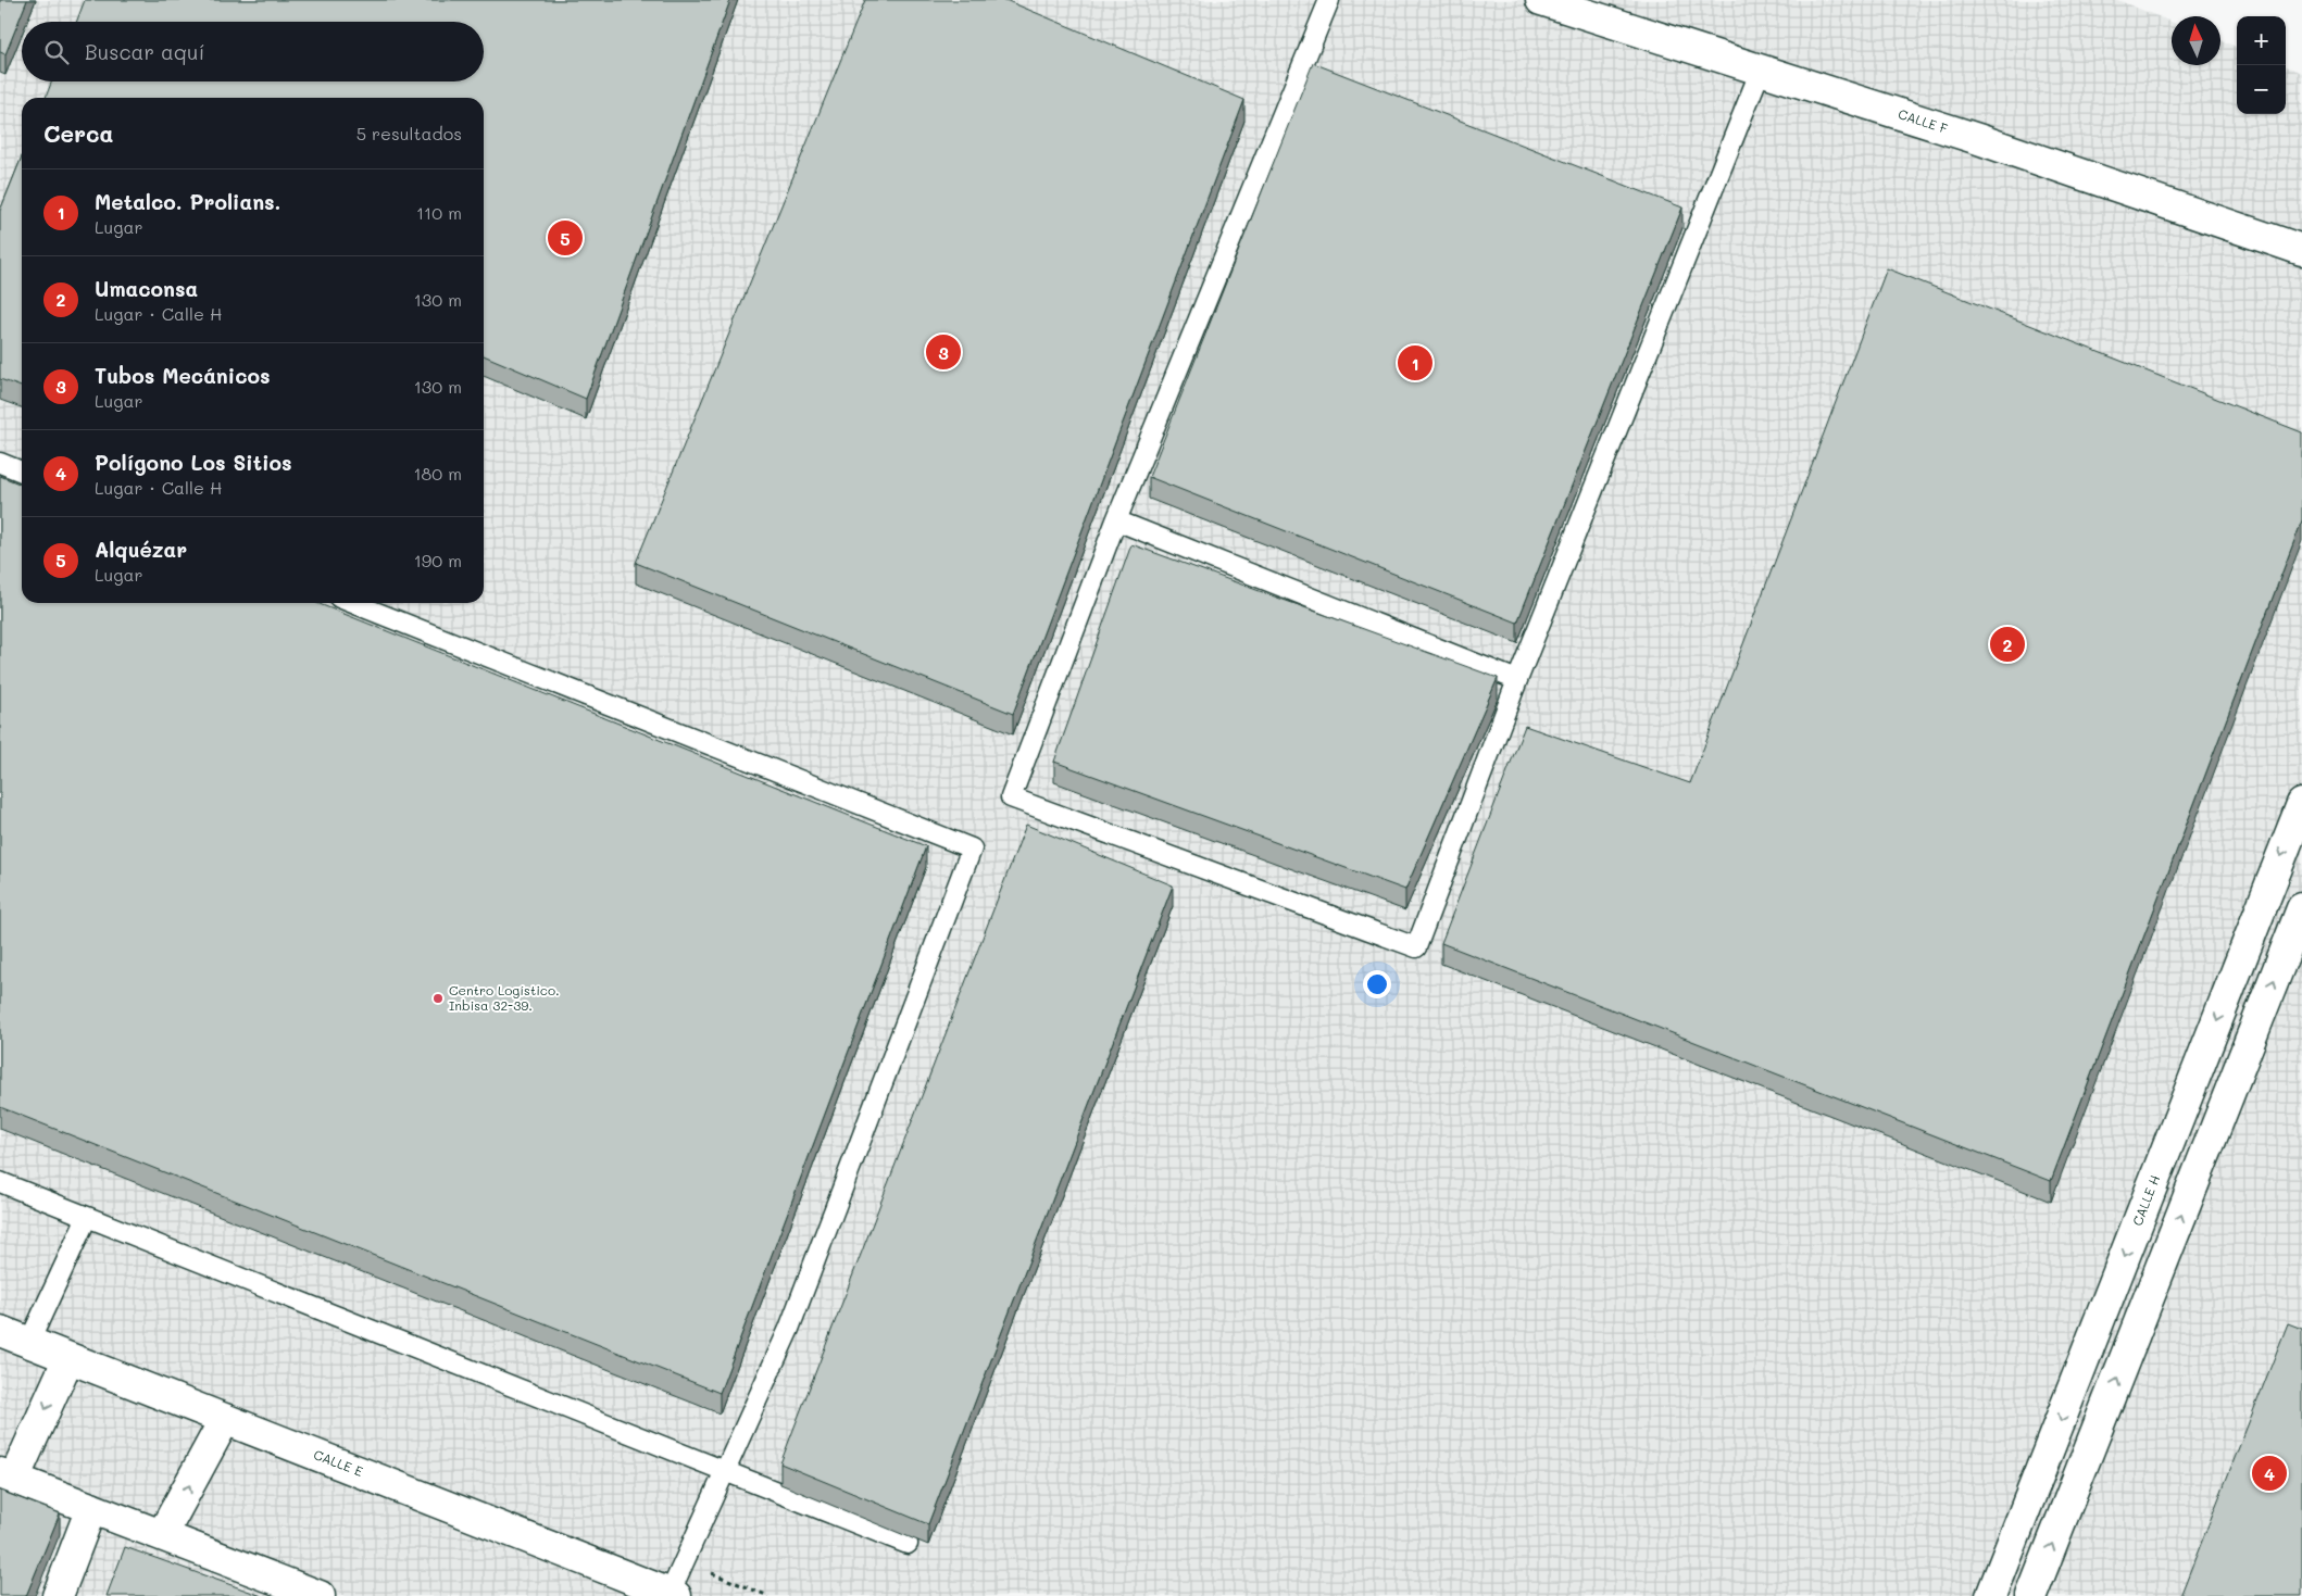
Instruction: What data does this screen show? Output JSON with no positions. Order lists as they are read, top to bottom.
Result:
{
  "streets": {
    "street": ["CALLE F", "CALLE H", "CALLE E"]
  },
  "places": ["Centro Logístico. Inbisa 32-39."],
  "north": "top",
  "page": {
    "map_buttons": ["+", "−"],
    "search": "Buscar aquí",
    "heading": ["Cerca", "5 resultados"],
    "list": [
      {
        "mark": "1",
        "name": "Metalco. Prolians.",
        "note": "Lugar",
        "value": "110 m"
      },
      {
        "mark": "2",
        "name": "Umaconsa",
        "note": "Lugar · Calle H",
        "value": "130 m"
      },
      {
        "mark": "3",
        "name": "Tubos Mecánicos",
        "note": "Lugar",
        "value": "130 m"
      },
      {
        "mark": "4",
        "name": "Polígono Los Sitios",
        "note": "Lugar · Calle H",
        "value": "180 m"
      },
      {
        "mark": "5",
        "name": "Alquézar",
        "note": "Lugar",
        "value": "190 m"
      }
    ],
    "pins": [
      "5",
      "3",
      "1",
      "2",
      "4"
    ]
  }
}
